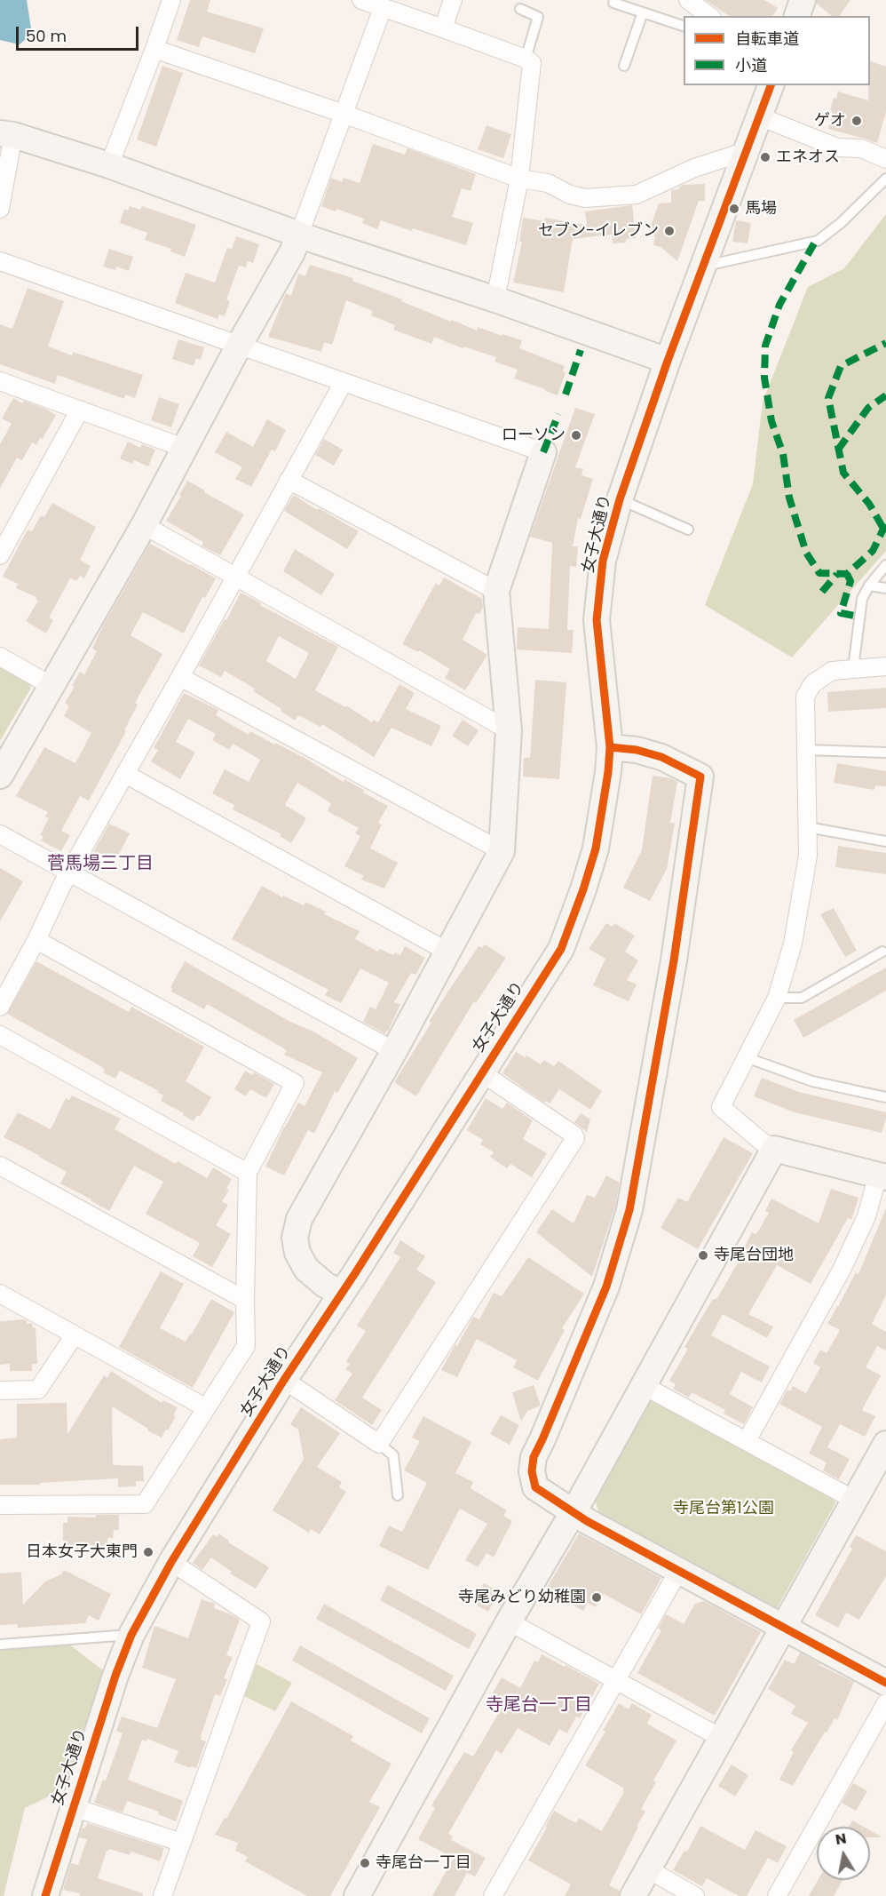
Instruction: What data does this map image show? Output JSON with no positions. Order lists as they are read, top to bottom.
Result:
{
  "streets": {
    "street": ["女子大通り"]
  },
  "districts": ["菅馬場三丁目", "寺尾台一丁目"],
  "parks": ["寺尾台第1公園"],
  "places": [
    "ゲオ",
    "エネオス",
    "馬場",
    "セブン-イレブン",
    "ローソン",
    "寺尾台団地",
    "日本女子大東門",
    "寺尾みどり幼稚園",
    "寺尾台一丁目"
  ],
  "legend": ["自転車道", "小道"],
  "scale_bar": "50 m",
  "north": "top"
}
